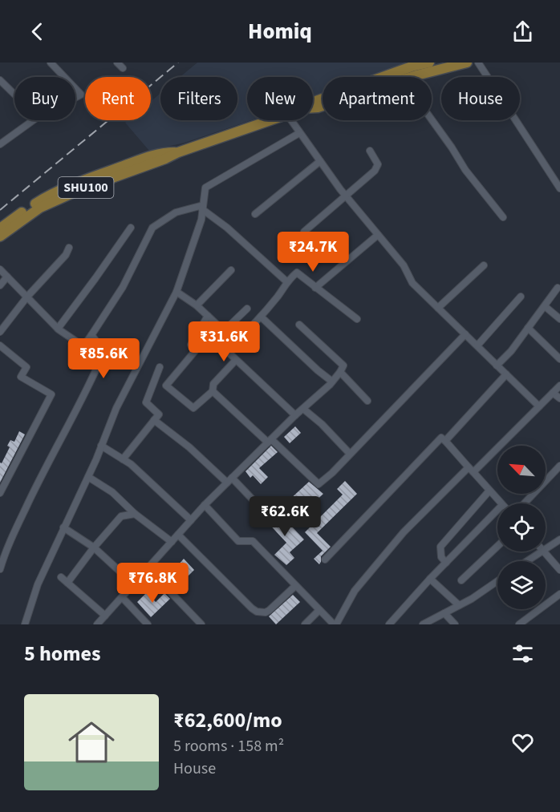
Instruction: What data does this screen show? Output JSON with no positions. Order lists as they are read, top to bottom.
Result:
{
  "streets": {
    "main road": ["SHU100"]
  },
  "north": "top left",
  "page": {
    "header": "Homiq",
    "chip": [
      "Buy",
      "Rent",
      "Filters",
      "New",
      "Apartment",
      "House"
    ],
    "price": [
      "₹24.7K",
      "₹31.6K",
      "₹85.6K",
      "₹62.6K",
      "₹76.8K"
    ],
    "heading": "5 homes",
    "list": [
      {
        "name": "₹62,600/mo",
        "note": "5 rooms · 158 m² · House"
      }
    ]
  }
}
